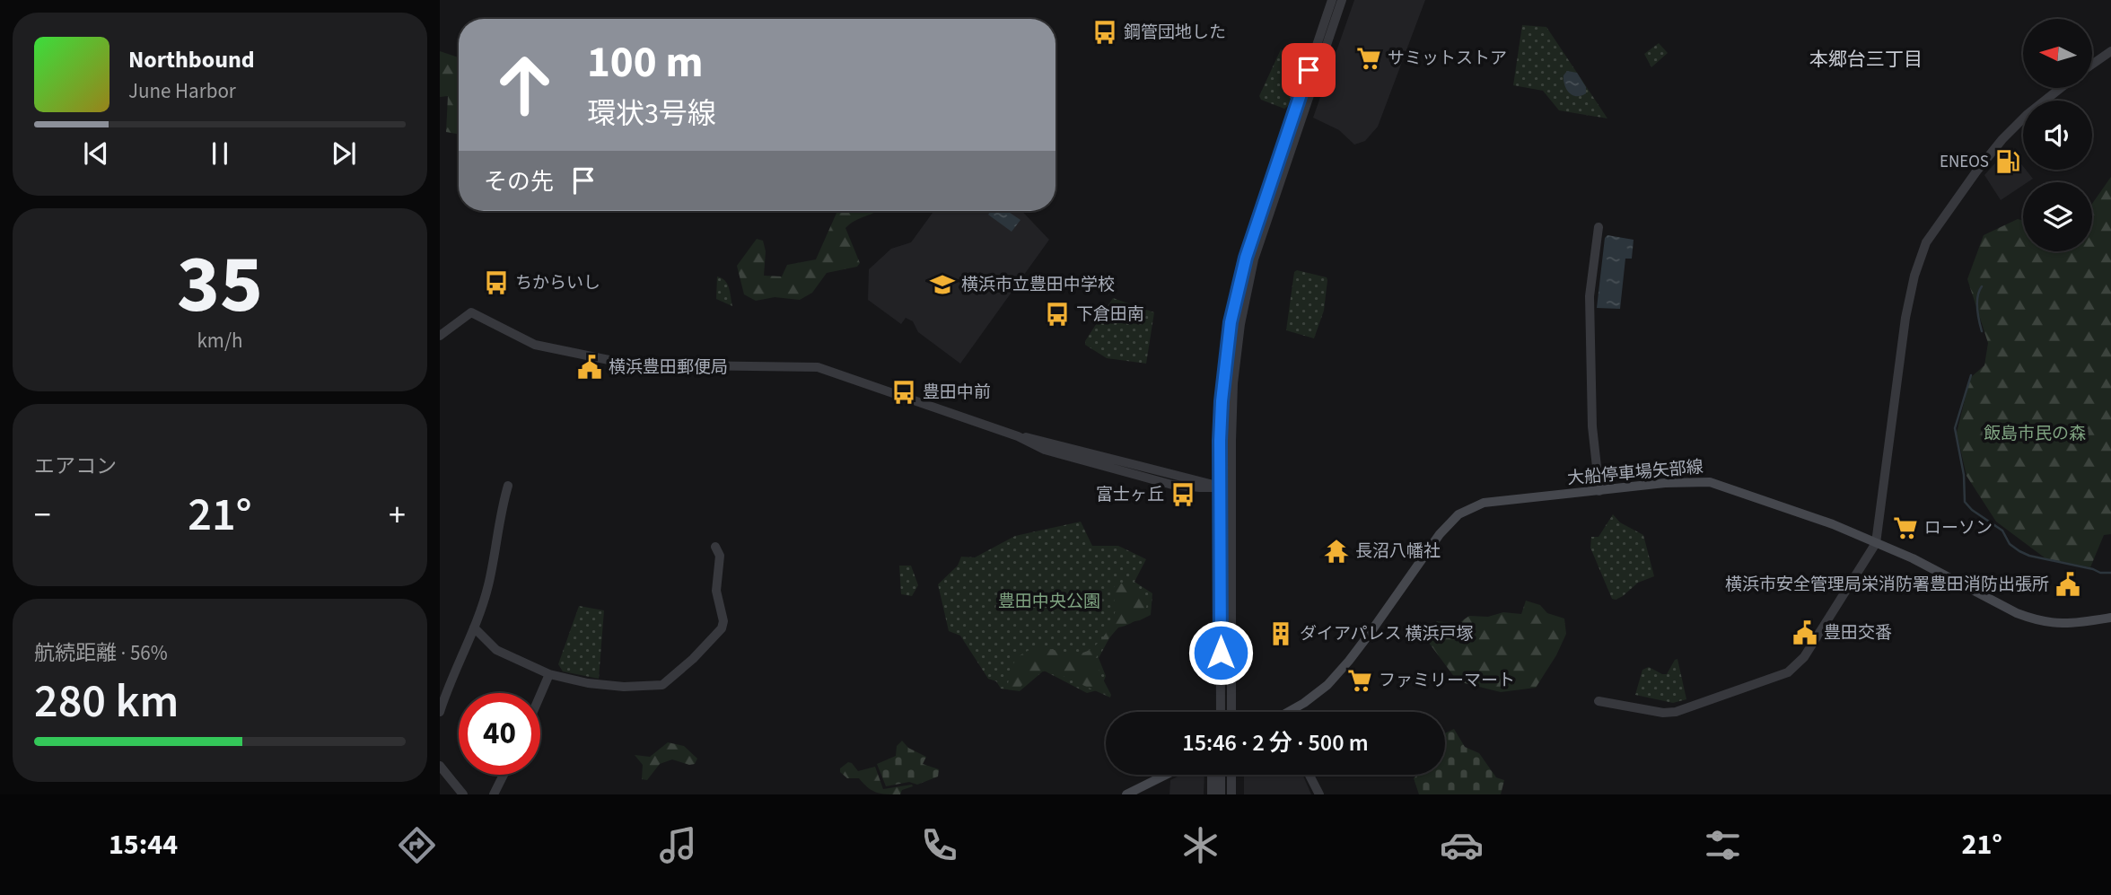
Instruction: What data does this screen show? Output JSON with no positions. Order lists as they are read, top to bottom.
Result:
{
  "streets": {
    "main road": ["大船停車場矢部線"]
  },
  "districts": ["本郷台三丁目"],
  "parks": ["飯島市民の森", "豊田中央公園"],
  "places": {
    "bus stop": [
      "鋼管団地した",
      "ちからいし",
      "下倉田南",
      "豊田中前",
      "富士ヶ丘"
    ],
    "supermarket": ["サミットストア", "ローソン", "ファミリーマート"],
    "fuel station": ["ENEOS"],
    "school or university": ["横浜市立豊田中学校"],
    "public building": ["横浜豊田郵便局", "横浜市安全管理局栄消防署豊田消防出張所", "豊田交番"],
    "temple": ["長沼八幡社"],
    "building": ["ダイアパレス 横浜戸塚"]
  },
  "north": "left",
  "page": {
    "turn": ["100 m", "環状3号線"],
    "song": ["Northbound", "June Harbor"],
    "then": "その先",
    "tile": [
      ["35", "km/h"],
      "エアコン",
      ["航続距離 · 56%", "280 km"]
    ],
    "heat": ["−", "21°", "+"],
    "limit": "40",
    "trip": "15:46 · 2 分 · 500 m",
    "tabs": ["15:44", "21°"]
  }
}
